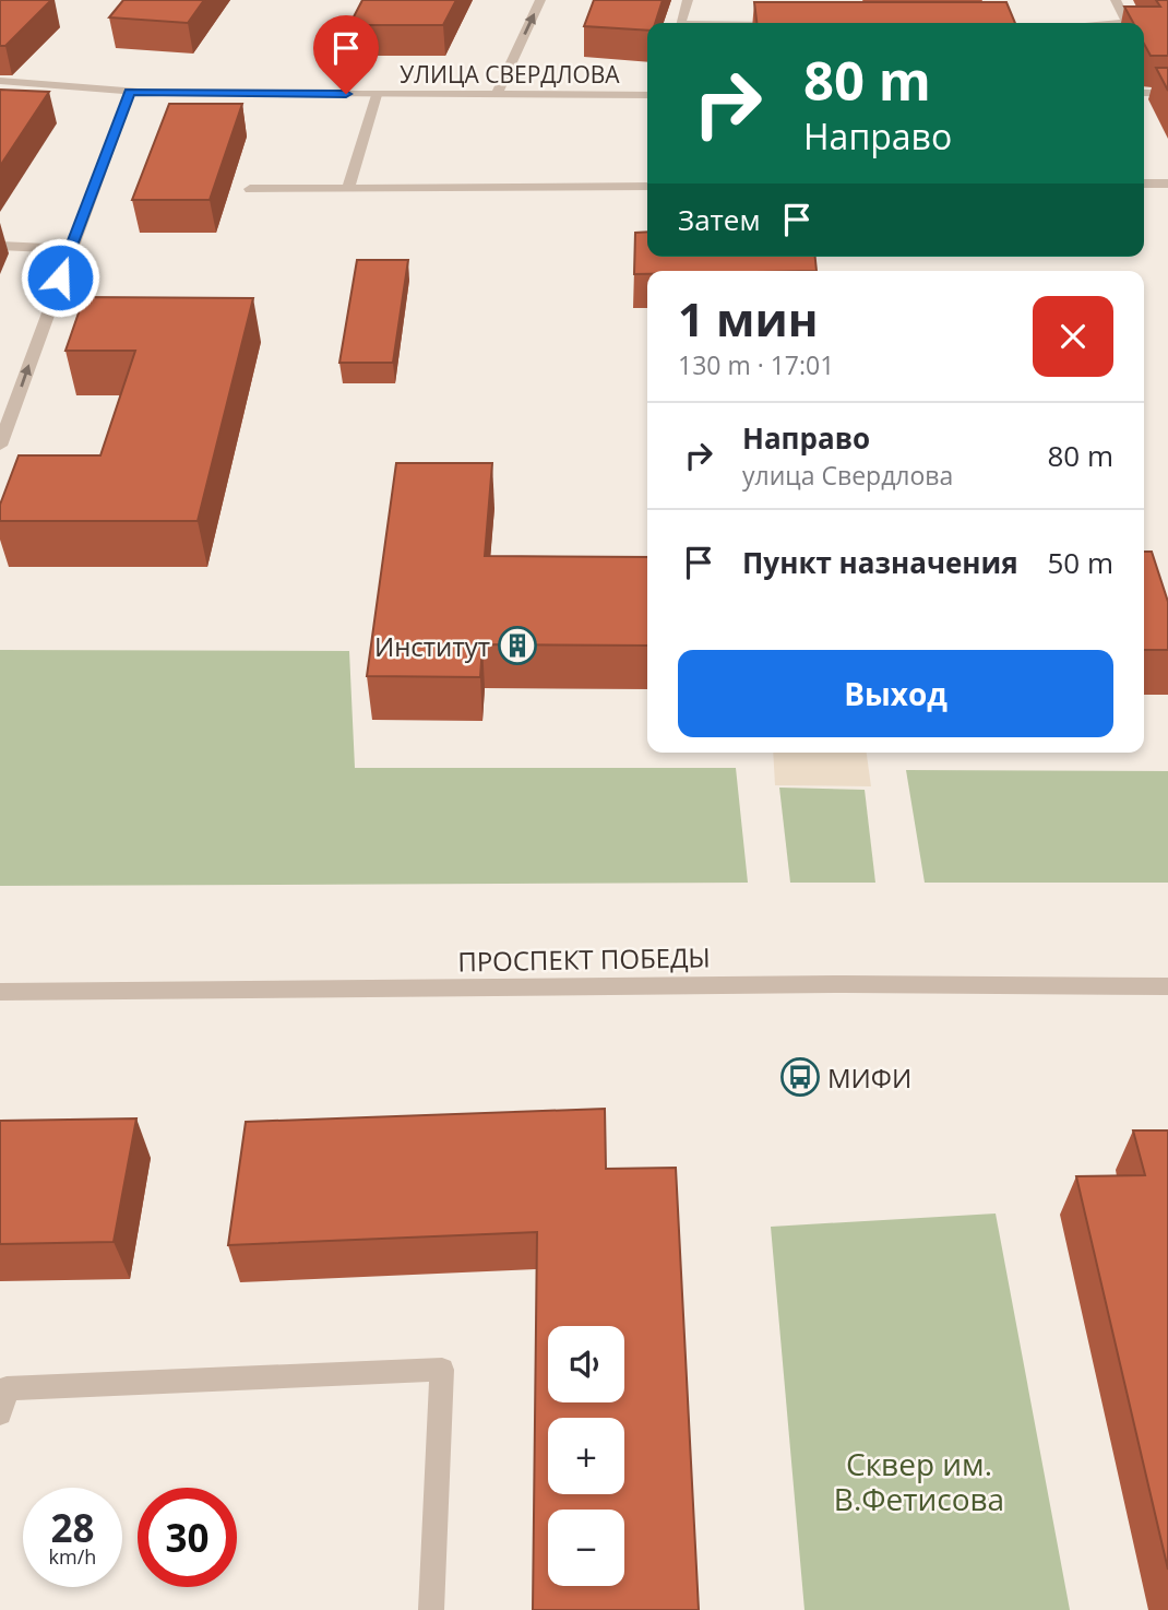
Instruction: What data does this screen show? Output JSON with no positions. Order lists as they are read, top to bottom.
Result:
{
  "streets": {
    "street": ["УЛИЦА СВЕРДЛОВА", "ПРОСПЕКТ ПОБЕДЫ"]
  },
  "parks": ["Сквер им. В.Фетисова"],
  "places": {
    "building": ["Институт"],
    "bus stop": ["МИФИ"]
  },
  "page": {
    "turn": ["80 m", "Направо"],
    "then": "Затем",
    "heading": ["1 мин", "130 m · 17:01"],
    "list": [
      {
        "name": "Направо",
        "note": "улица Свердлова",
        "value": "80 m"
      },
      {
        "name": "Пункт назначения",
        "value": "50 m"
      }
    ],
    "buttons": "Выход",
    "map_buttons": ["+", "−"],
    "speed": "28 km/h",
    "limit": "30"
  }
}
